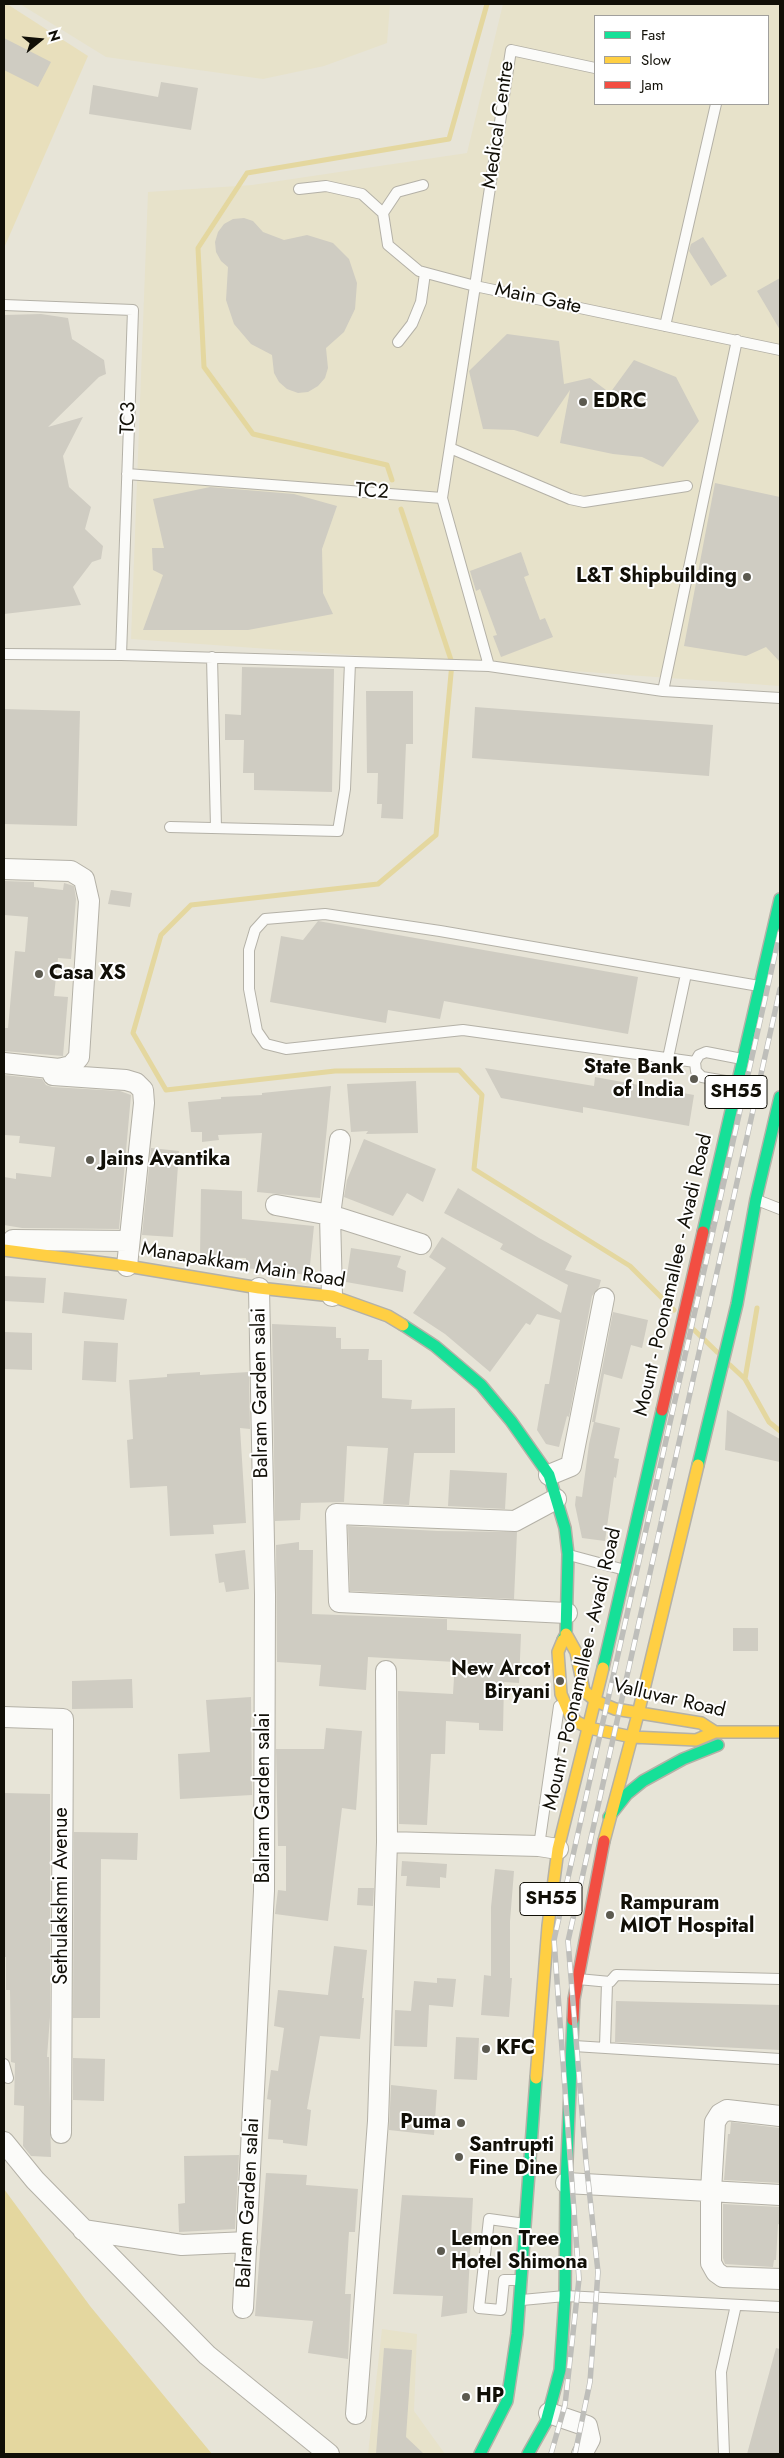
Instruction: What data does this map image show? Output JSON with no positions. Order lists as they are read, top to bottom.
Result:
{
  "streets": {
    "main road": [
      "SH55",
      "Manapakkam Main Road",
      "Mount - Poonamallee - Avadi Road",
      "Valluvar Road"
    ],
    "street": ["Balram Garden salai", "Sethulakshmi Avenue"],
    "lane": [
      "Medical Centre",
      "Main Gate",
      "TC3",
      "TC2"
    ]
  },
  "crossings": [
    ["Medical Centre", "Main Gate"],
    ["Main Gate", "TC2"],
    ["TC3", "TC2"],
    ["SH55", "Manapakkam Main Road"],
    ["SH55", "Valluvar Road"],
    ["Manapakkam Main Road", "Mount - Poonamallee - Avadi Road"],
    ["Manapakkam Main Road", "Balram Garden salai"],
    ["Manapakkam Main Road", "Valluvar Road"],
    ["Mount - Poonamallee - Avadi Road", "Valluvar Road"]
  ],
  "places": [
    "EDRC",
    "L&T Shipbuilding",
    "Casa XS",
    "State Bank of India",
    "Jains Avantika",
    "New Arcot Biryani",
    "Rampuram MIOT Hospital",
    "KFC",
    "Puma",
    "Santrupti Fine Dine",
    "Lemon Tree Hotel Shimona",
    "HP"
  ],
  "legend": ["Fast", "Slow", "Jam"],
  "north": "right"
}
